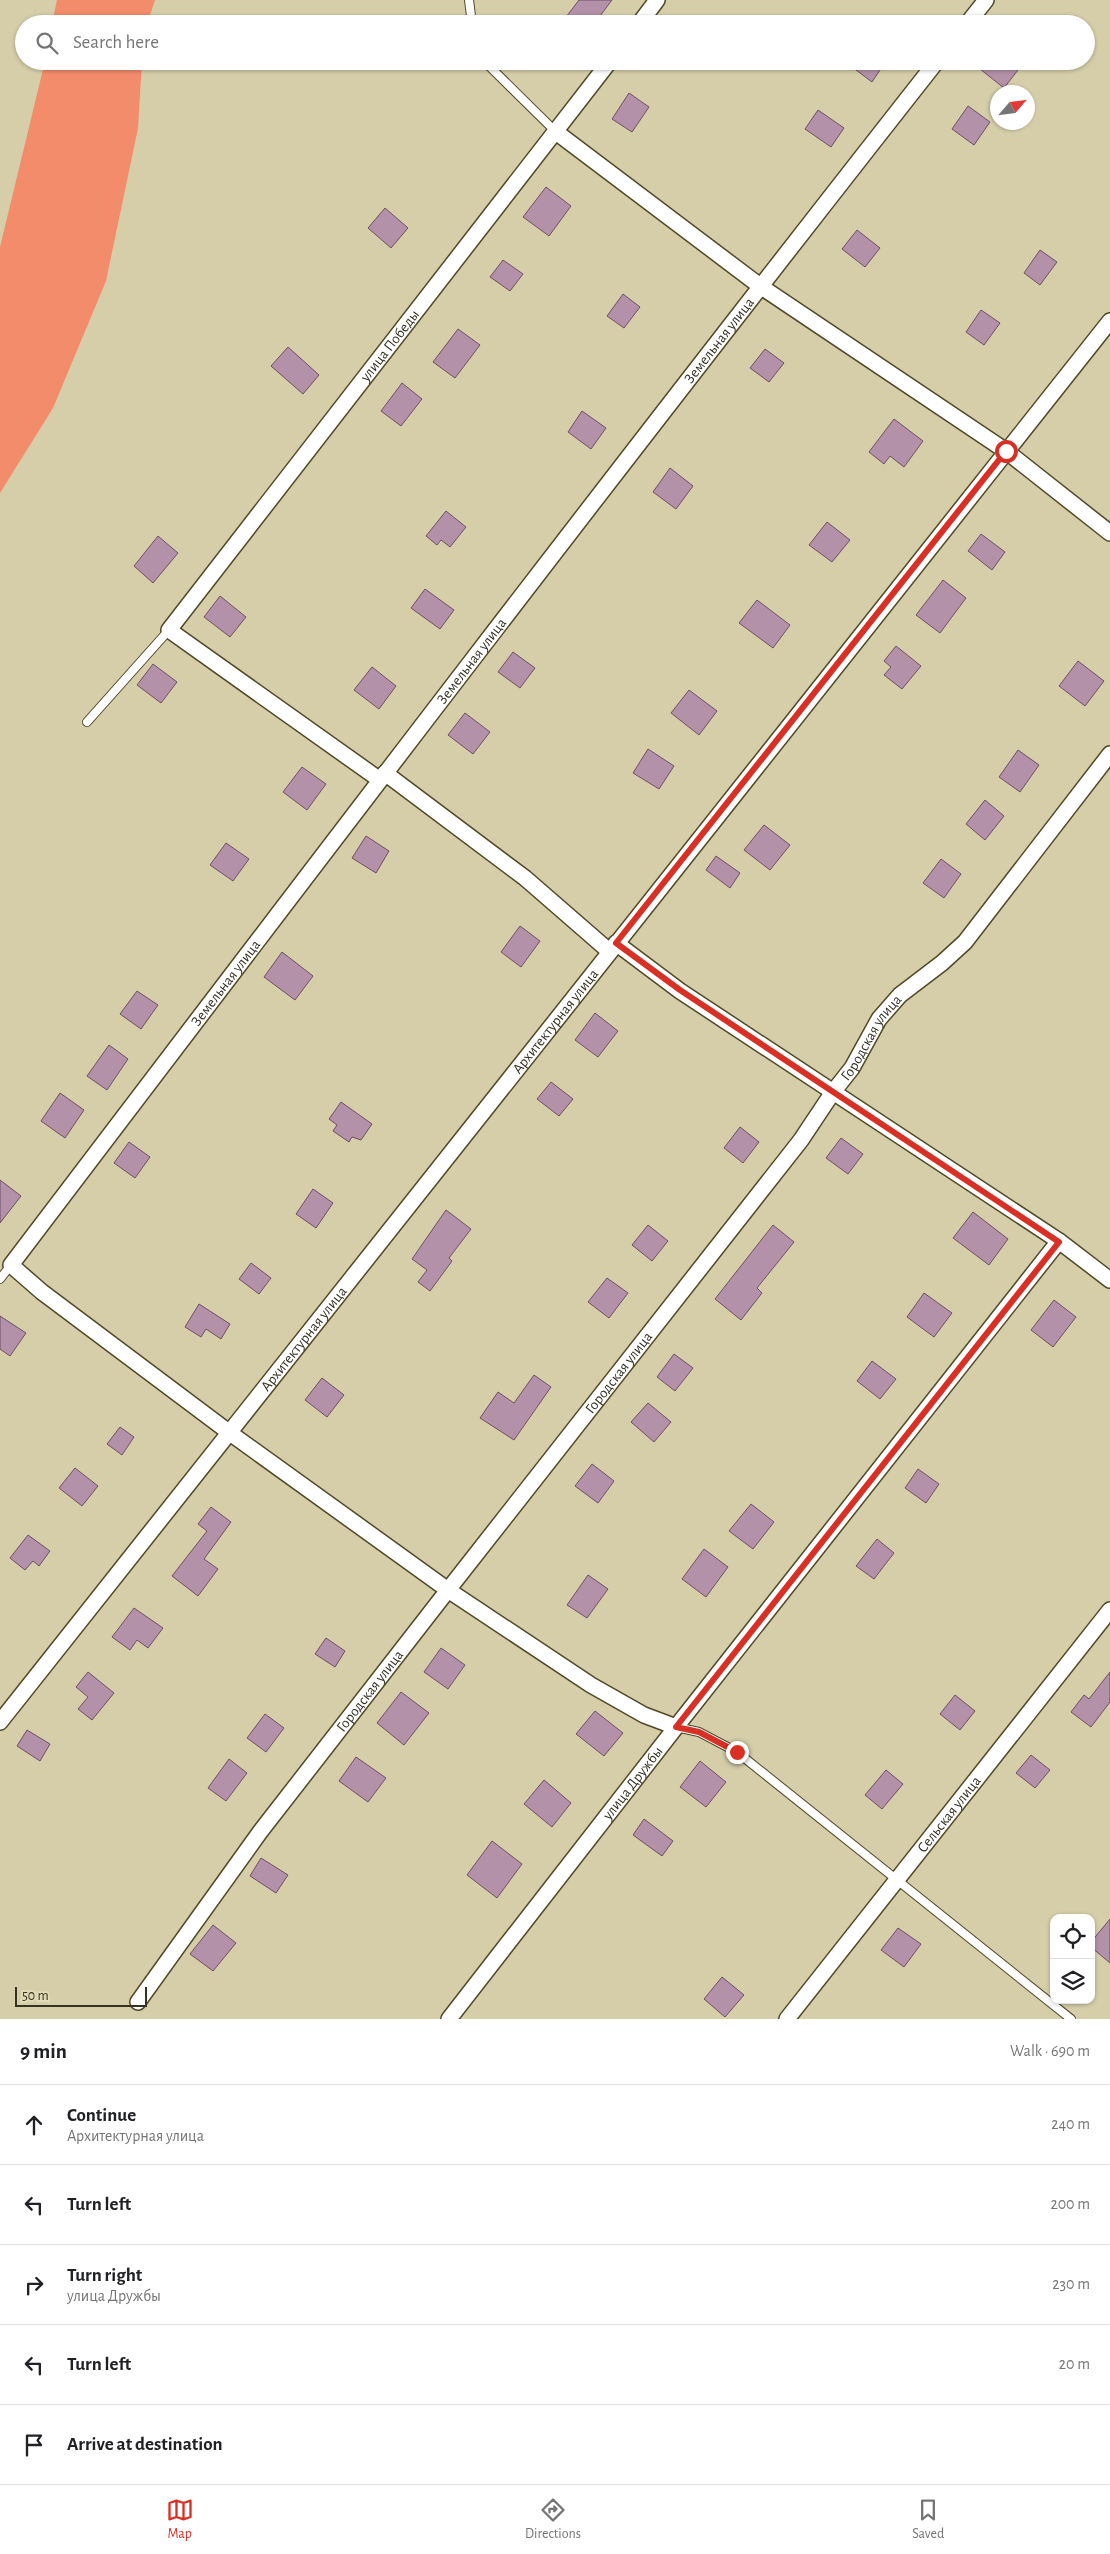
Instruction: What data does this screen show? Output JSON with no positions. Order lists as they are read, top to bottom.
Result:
{
  "streets": {
    "street": [
      "Земельная улица",
      "улица Победы",
      "Архитектурная улица",
      "Городская улица",
      "улица Дружбы",
      "Сельская улица"
    ]
  },
  "scale_bar": "50 m",
  "north": "top right",
  "page": {
    "search": "Search here",
    "scale": "50 m",
    "heading": ["9 min", "Walk · 690 m"],
    "list": [
      ["Continue", "Архитектурная улица", "240 m"],
      ["Turn left", "200 m"],
      ["Turn right", "улица Дружбы", "230 m"],
      ["Turn left", "20 m"],
      "Arrive at destination"
    ],
    "nav": ["Map", "Directions", "Saved"]
  }
}
